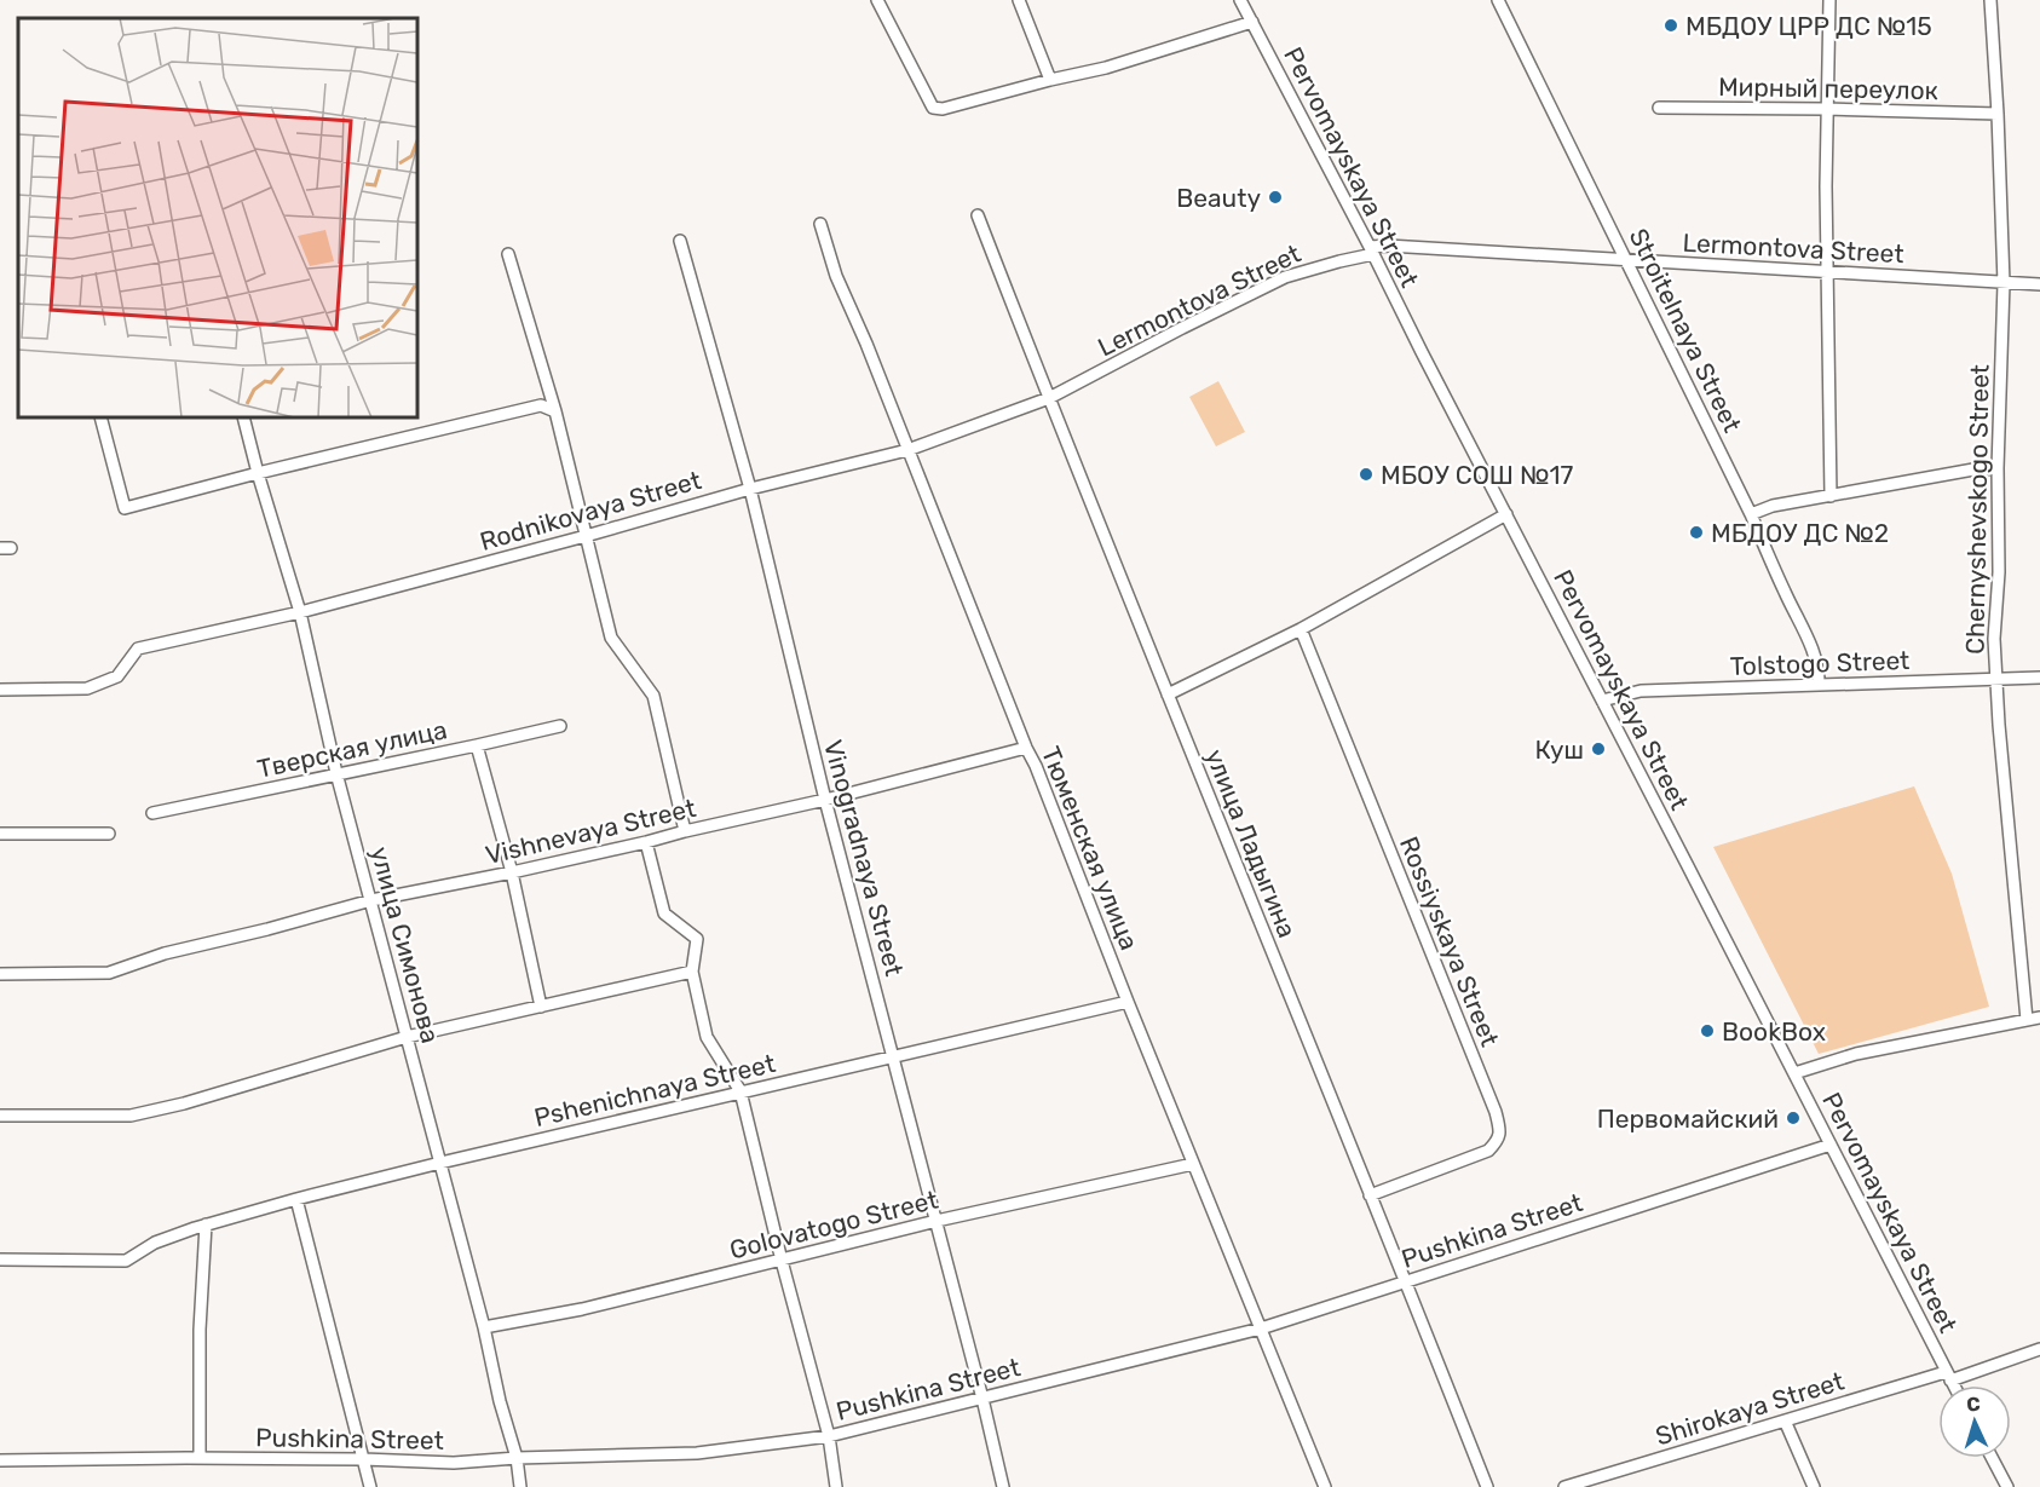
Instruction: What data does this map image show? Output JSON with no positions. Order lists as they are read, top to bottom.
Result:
{
  "streets": {
    "street": [
      "Мирный переулок",
      "Pervomayskaya Street",
      "Lermontova Street",
      "Stroitelnaya Street",
      "Chernyshevskogo Street",
      "Rodnikovaya Street",
      "Tolstogo Street",
      "Тверская улица",
      "Vishnevaya Street",
      "улица Ладыгина",
      "Тюменская улица",
      "Vinogradnaya Street",
      "Rossiyskaya Street",
      "улица Симонова",
      "Pshenichnaya Street",
      "Golovatogo Street",
      "Pushkina Street",
      "Shirokaya Street"
    ]
  },
  "crossings": [
    ["Мирный переулок", "Chernyshevskogo Street"],
    ["Pervomayskaya Street", "Lermontova Street"],
    ["Pervomayskaya Street", "Tolstogo Street"],
    ["Pervomayskaya Street", "Pushkina Street"],
    ["Pervomayskaya Street", "Shirokaya Street"],
    ["Lermontova Street", "Stroitelnaya Street"],
    ["Lermontova Street", "Chernyshevskogo Street"],
    ["Lermontova Street", "Rodnikovaya Street"],
    ["Lermontova Street", "улица Ладыгина"],
    ["Stroitelnaya Street", "Tolstogo Street"],
    ["Chernyshevskogo Street", "Tolstogo Street"],
    ["Rodnikovaya Street", "улица Ладыгина"],
    ["Rodnikovaya Street", "Тюменская улица"],
    ["Rodnikovaya Street", "Vinogradnaya Street"],
    ["Rodnikovaya Street", "улица Симонова"],
    ["Тверская улица", "улица Симонова"],
    ["Vishnevaya Street", "Тюменская улица"],
    ["Vishnevaya Street", "Vinogradnaya Street"],
    ["Vishnevaya Street", "улица Симонова"],
    ["улица Ладыгина", "Rossiyskaya Street"],
    ["улица Ладыгина", "Pushkina Street"],
    ["Тюменская улица", "Pshenichnaya Street"],
    ["Тюменская улица", "Golovatogo Street"],
    ["Тюменская улица", "Pushkina Street"],
    ["Vinogradnaya Street", "Pshenichnaya Street"],
    ["Vinogradnaya Street", "Golovatogo Street"],
    ["Vinogradnaya Street", "Pushkina Street"],
    ["улица Симонова", "Pshenichnaya Street"],
    ["улица Симонова", "Golovatogo Street"],
    ["улица Симонова", "Pushkina Street"]
  ],
  "places": [
    "МБДОУ ЦРР ДС №15",
    "Beauty",
    "МБОУ СОШ №17",
    "МБДОУ ДС №2",
    "Куш",
    "BookBox",
    "Первомайский"
  ],
  "north": "top"
}
